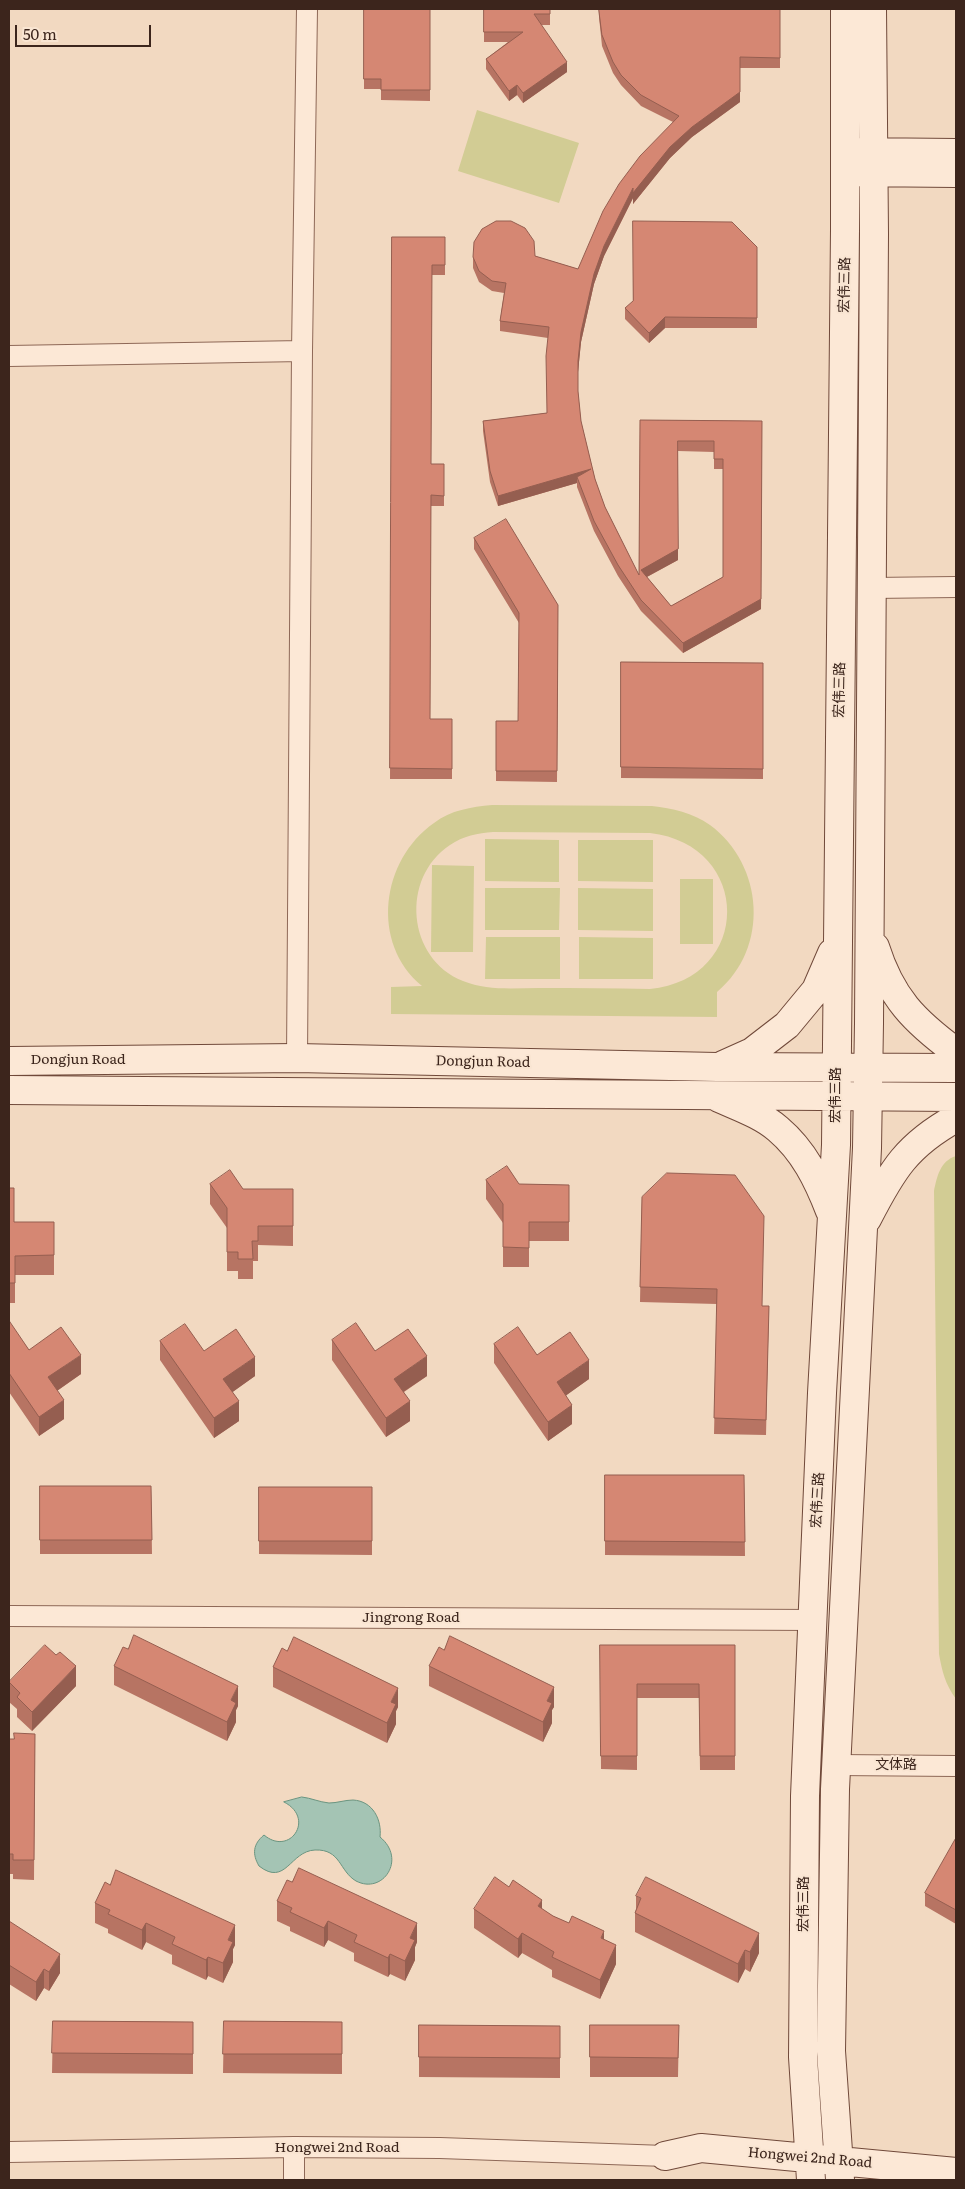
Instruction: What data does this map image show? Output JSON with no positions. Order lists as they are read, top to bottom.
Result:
{
  "streets": {
    "main road": ["宏伟三路", "Dongjun Road", "Hongwei 2nd Road"],
    "street": ["Jingrong Road", "文体路"]
  },
  "crossings": [
    ["宏伟三路", "Dongjun Road"],
    ["宏伟三路", "Jingrong Road"],
    ["宏伟三路", "文体路"],
    ["宏伟三路", "Hongwei 2nd Road"]
  ],
  "scale_bar": "50 m"
}
